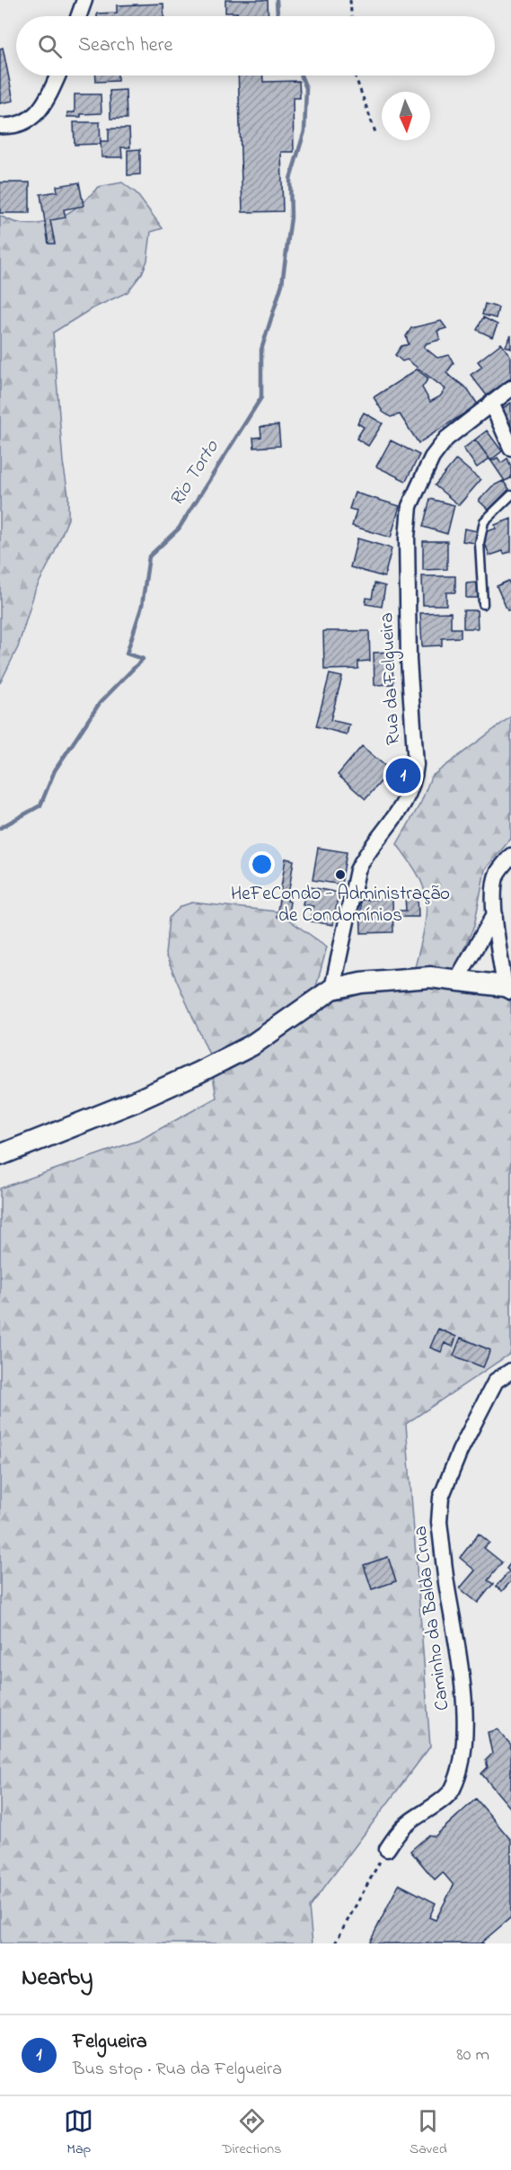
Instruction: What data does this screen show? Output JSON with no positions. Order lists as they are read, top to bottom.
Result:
{
  "streets": {
    "street": ["Rua da Felgueira", "Caminho da Balda Crua"]
  },
  "water": ["Rio Torto"],
  "places": ["HeFeCondo - Administração de Condomínios"],
  "north": "bottom",
  "page": {
    "search": "Search here",
    "pins": "1",
    "heading": "Nearby",
    "list": [
      {
        "mark": "1",
        "name": "Felgueira",
        "note": "Bus stop · Rua da Felgueira",
        "value": "80 m"
      }
    ],
    "nav": ["Map", "Directions", "Saved"]
  }
}
